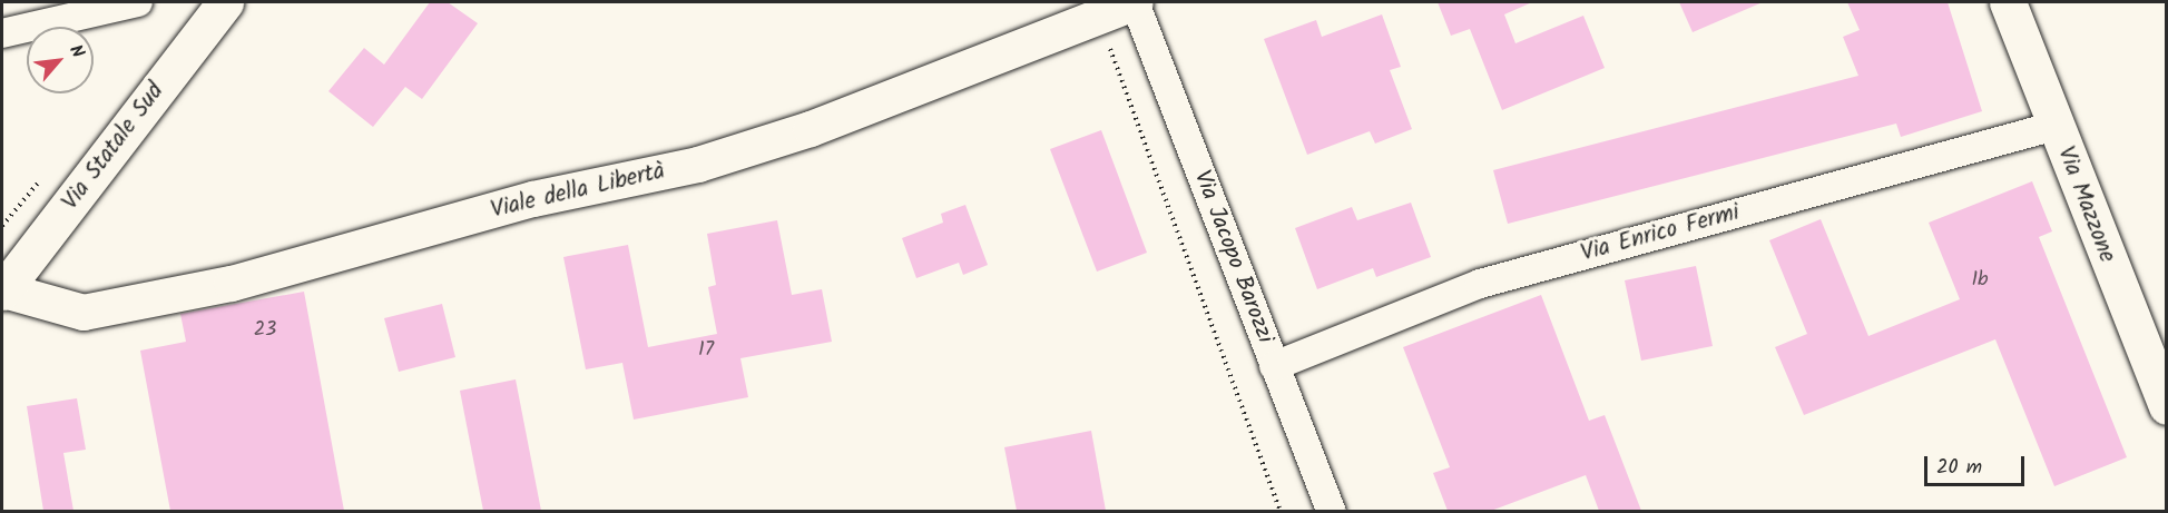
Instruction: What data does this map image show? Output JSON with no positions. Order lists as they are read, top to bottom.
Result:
{
  "streets": {
    "main road": ["Via Statale Sud", "Via Mazzone"],
    "street": ["Viale della Libertà", "Via Enrico Fermi", "Via Jacopo Barozzi"]
  },
  "crossings": [
    ["Via Statale Sud", "Viale della Libertà"],
    ["Viale della Libertà", "Via Jacopo Barozzi"],
    ["Via Mazzone", "Via Enrico Fermi"],
    ["Via Enrico Fermi", "Via Jacopo Barozzi"]
  ],
  "house_numbers": ["1b", "23", "17"],
  "scale_bar": "20 m",
  "north": "top right"
}
